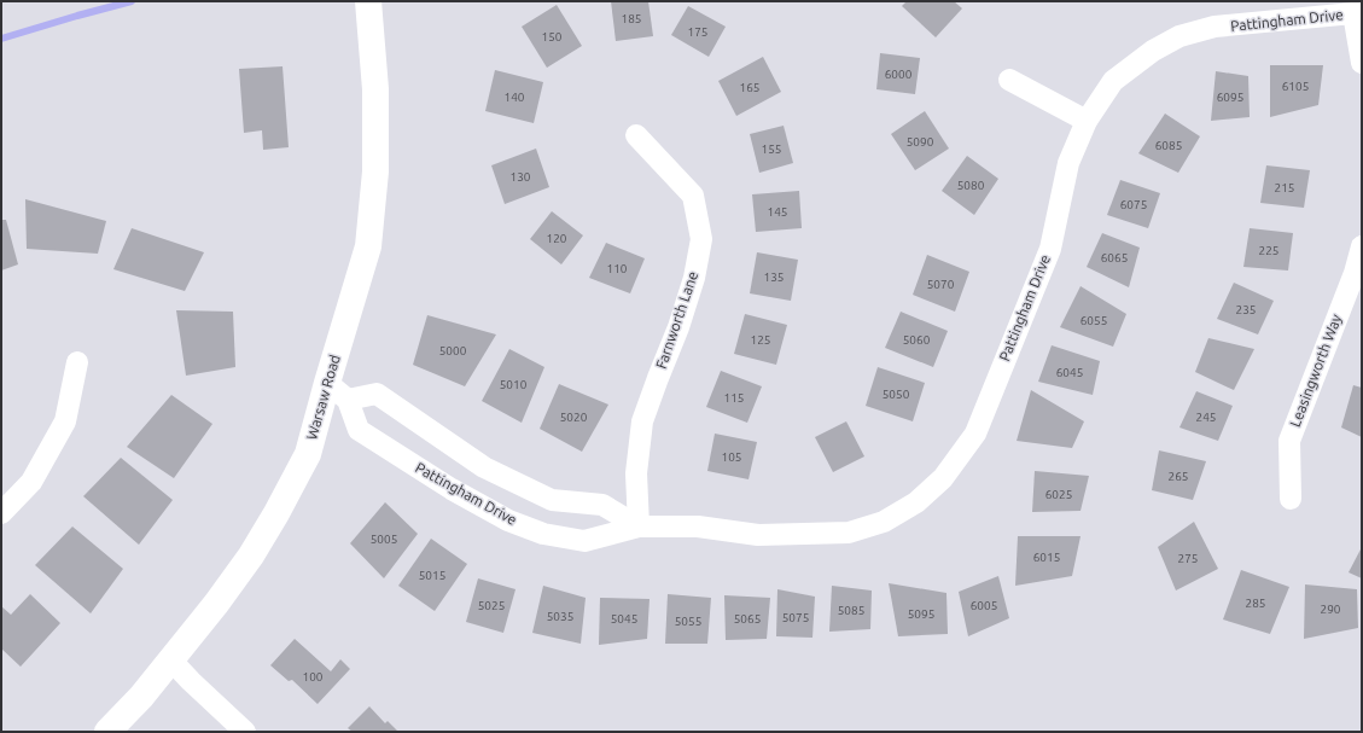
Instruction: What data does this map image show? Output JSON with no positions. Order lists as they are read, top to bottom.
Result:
{
  "streets": {
    "street": [
      "Pattingham Drive",
      "Farnworth Lane",
      "Leasingworth Way",
      "Warsaw Road"
    ]
  },
  "crossings": [
    ["Pattingham Drive", "Farnworth Lane"]
  ],
  "house_numbers": [
    "185",
    "175",
    "150",
    "6000",
    "6105",
    "165",
    "140",
    "6095",
    "5090",
    "6085",
    "155",
    "130",
    "5080",
    "215",
    "6075",
    "145",
    "120",
    "225",
    "6065",
    "110",
    "135",
    "5070",
    "235",
    "6055",
    "125",
    "5060",
    "5000",
    "6045",
    "5010",
    "5050",
    "115",
    "5020",
    "245",
    "105",
    "265",
    "6025",
    "5005",
    "6015",
    "275",
    "5015",
    "285",
    "5025",
    "6005",
    "290",
    "5085",
    "5095",
    "5035",
    "5075",
    "5045",
    "5065",
    "5055",
    "100"
  ]
}
